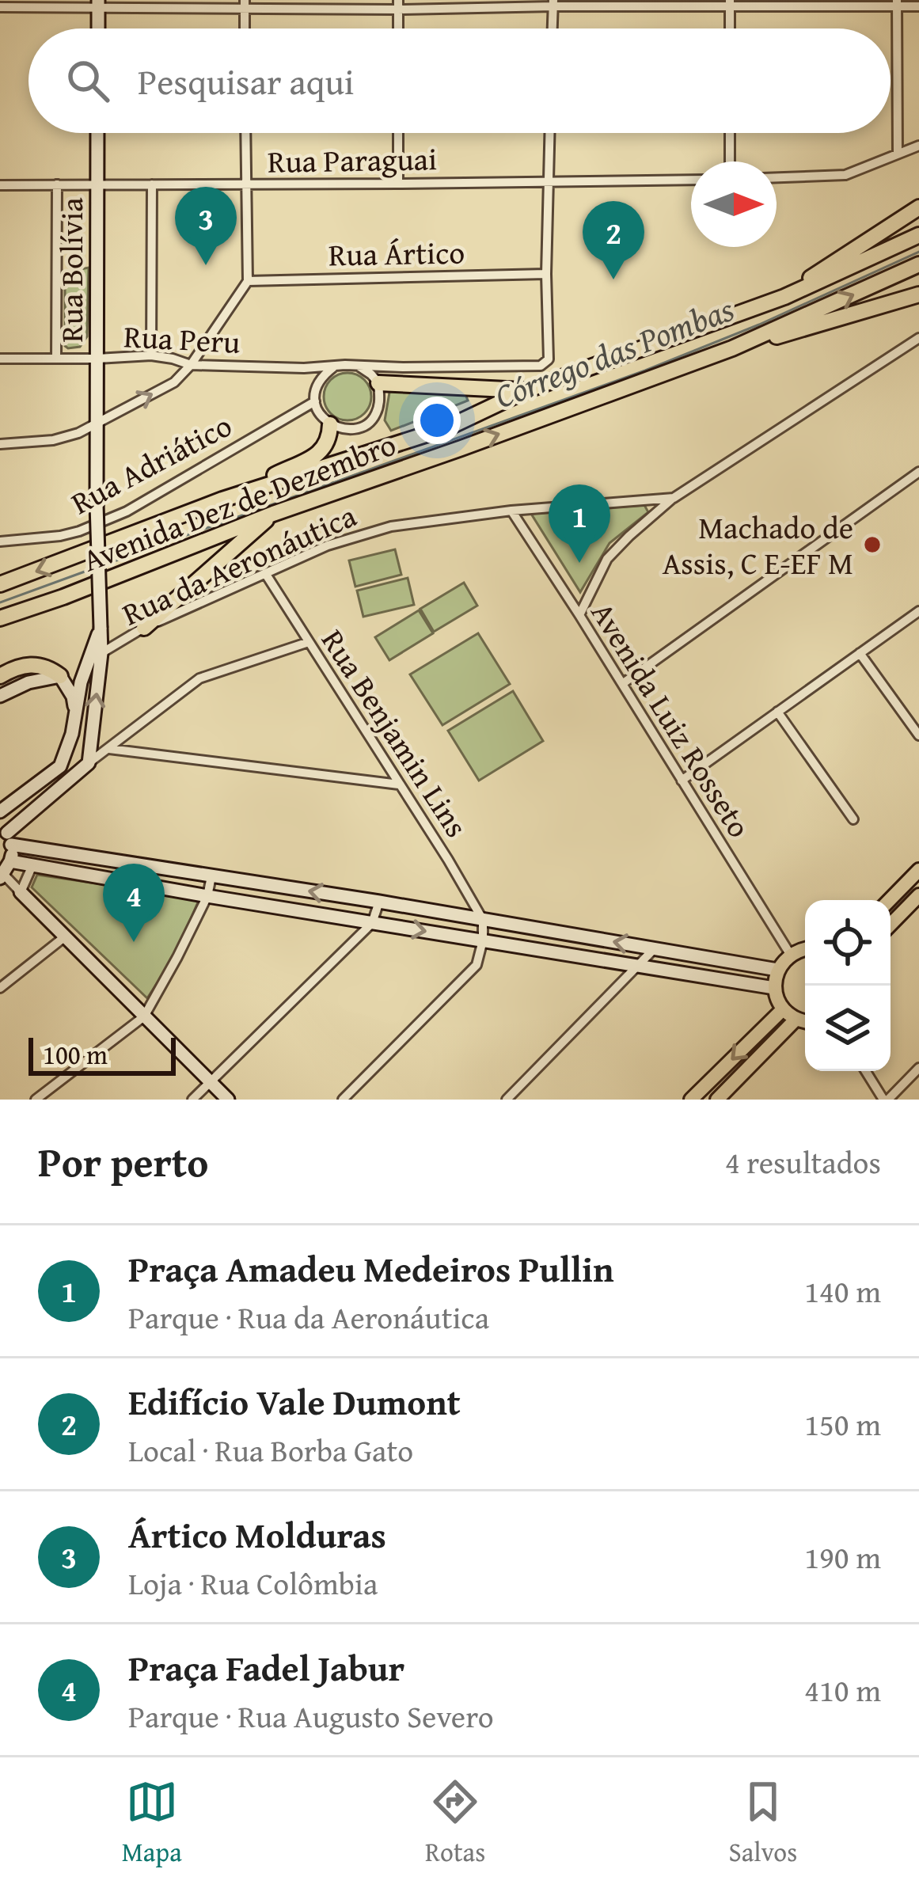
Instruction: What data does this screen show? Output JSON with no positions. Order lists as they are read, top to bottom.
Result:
{
  "streets": {
    "highway": ["Avenida Dez de Dezembro"],
    "street": [
      "Rua Paraguai",
      "Rua Ártico",
      "Rua Bolívia",
      "Rua Peru",
      "Rua Adriático",
      "Rua da Aeronáutica",
      "Avenida Luiz Rosseto",
      "Rua Benjamin Lins"
    ]
  },
  "crossings": [
    ["Rua Paraguai", "Rua Bolívia"],
    ["Rua Bolívia", "Rua Peru"],
    ["Rua Bolívia", "Rua da Aeronáutica"],
    ["Rua Peru", "Rua Adriático"],
    ["Rua da Aeronáutica", "Avenida Luiz Rosseto"],
    ["Rua da Aeronáutica", "Rua Benjamin Lins"]
  ],
  "water": ["Córrego das Pombas"],
  "places": ["Machado de Assis, C E-EF M"],
  "scale_bar": "100 m",
  "north": "right",
  "page": {
    "search": "Pesquisar aqui",
    "pins": [
      "3",
      "2",
      "1",
      "4"
    ],
    "scale": "100 m",
    "heading": ["Por perto", "4 resultados"],
    "list": [
      {
        "mark": "1",
        "name": "Praça Amadeu Medeiros Pullin",
        "note": "Parque · Rua da Aeronáutica",
        "value": "140 m"
      },
      {
        "mark": "2",
        "name": "Edifício Vale Dumont",
        "note": "Local · Rua Borba Gato",
        "value": "150 m"
      },
      {
        "mark": "3",
        "name": "Ártico Molduras",
        "note": "Loja · Rua Colômbia",
        "value": "190 m"
      },
      {
        "mark": "4",
        "name": "Praça Fadel Jabur",
        "note": "Parque · Rua Augusto Severo",
        "value": "410 m"
      }
    ],
    "nav": ["Mapa", "Rotas", "Salvos"]
  }
}
